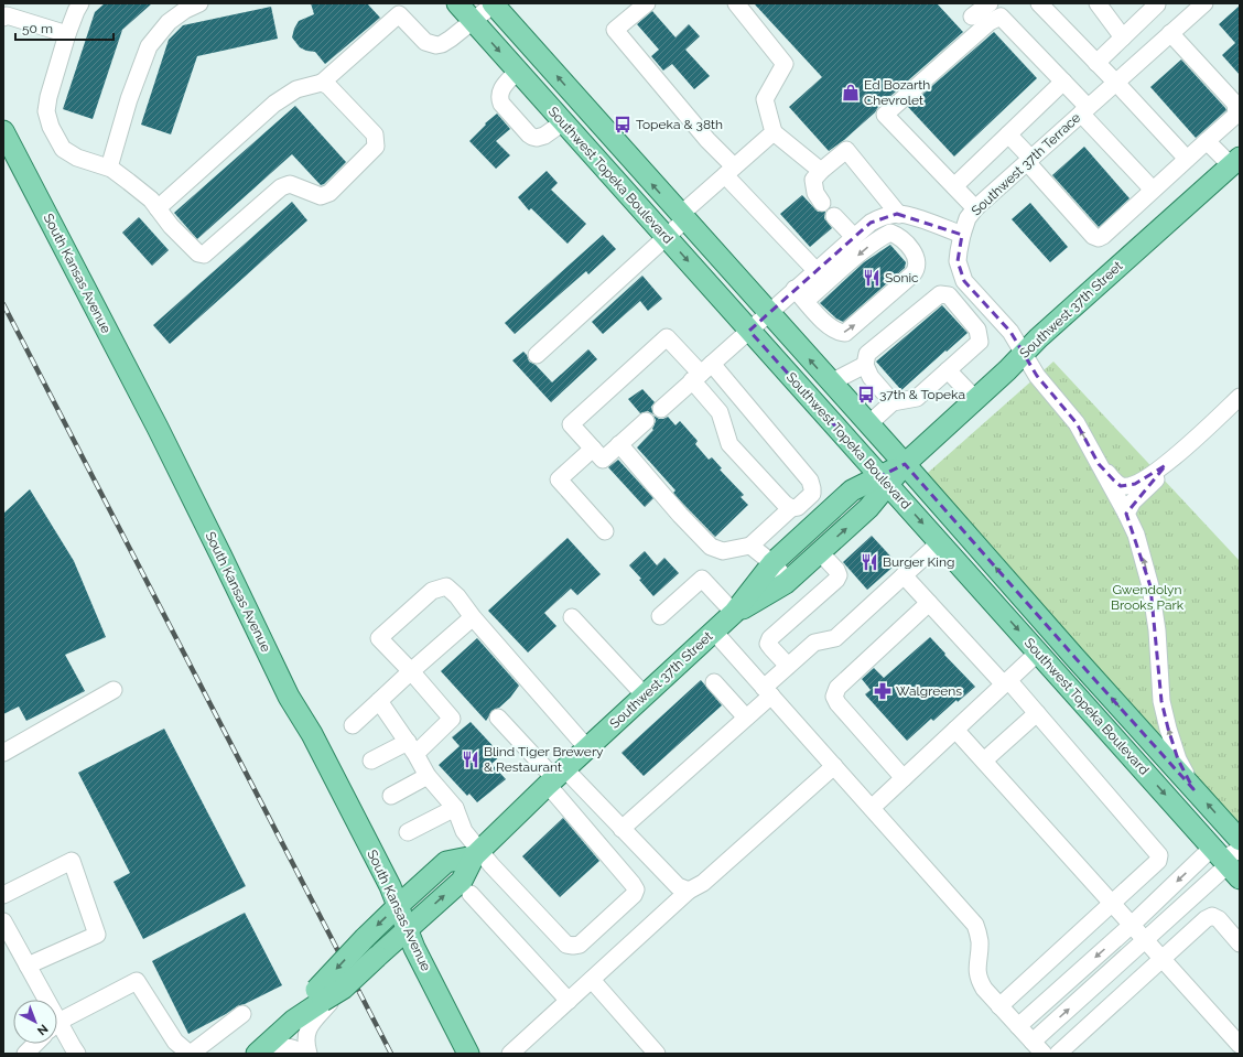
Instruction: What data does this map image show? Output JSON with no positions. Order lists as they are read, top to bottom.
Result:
{
  "streets": {
    "main road": ["Southwest Topeka Boulevard", "South Kansas Avenue", "Southwest 37th Street"],
    "street": ["Southwest 37th Terrace"]
  },
  "crossings": [
    ["Southwest 37th Terrace", "Southwest Topeka Boulevard"],
    ["Southwest 37th Terrace", "Southwest 37th Street"],
    ["Southwest Topeka Boulevard", "Southwest 37th Street"],
    ["South Kansas Avenue", "Southwest 37th Street"]
  ],
  "one_way": ["Southwest 37th Terrace"],
  "parks": ["Gwendolyn Brooks Park"],
  "places": {
    "shop": ["Ed Bozarth Chevrolet"],
    "bus stop": ["Topeka & 38th", "37th & Topeka"],
    "restaurant": ["Sonic", "Burger King", "Blind Tiger Brewery & Restaurant"],
    "pharmacy": ["Walgreens"]
  },
  "scale_bar": "50 m",
  "north": "bottom right"
}
